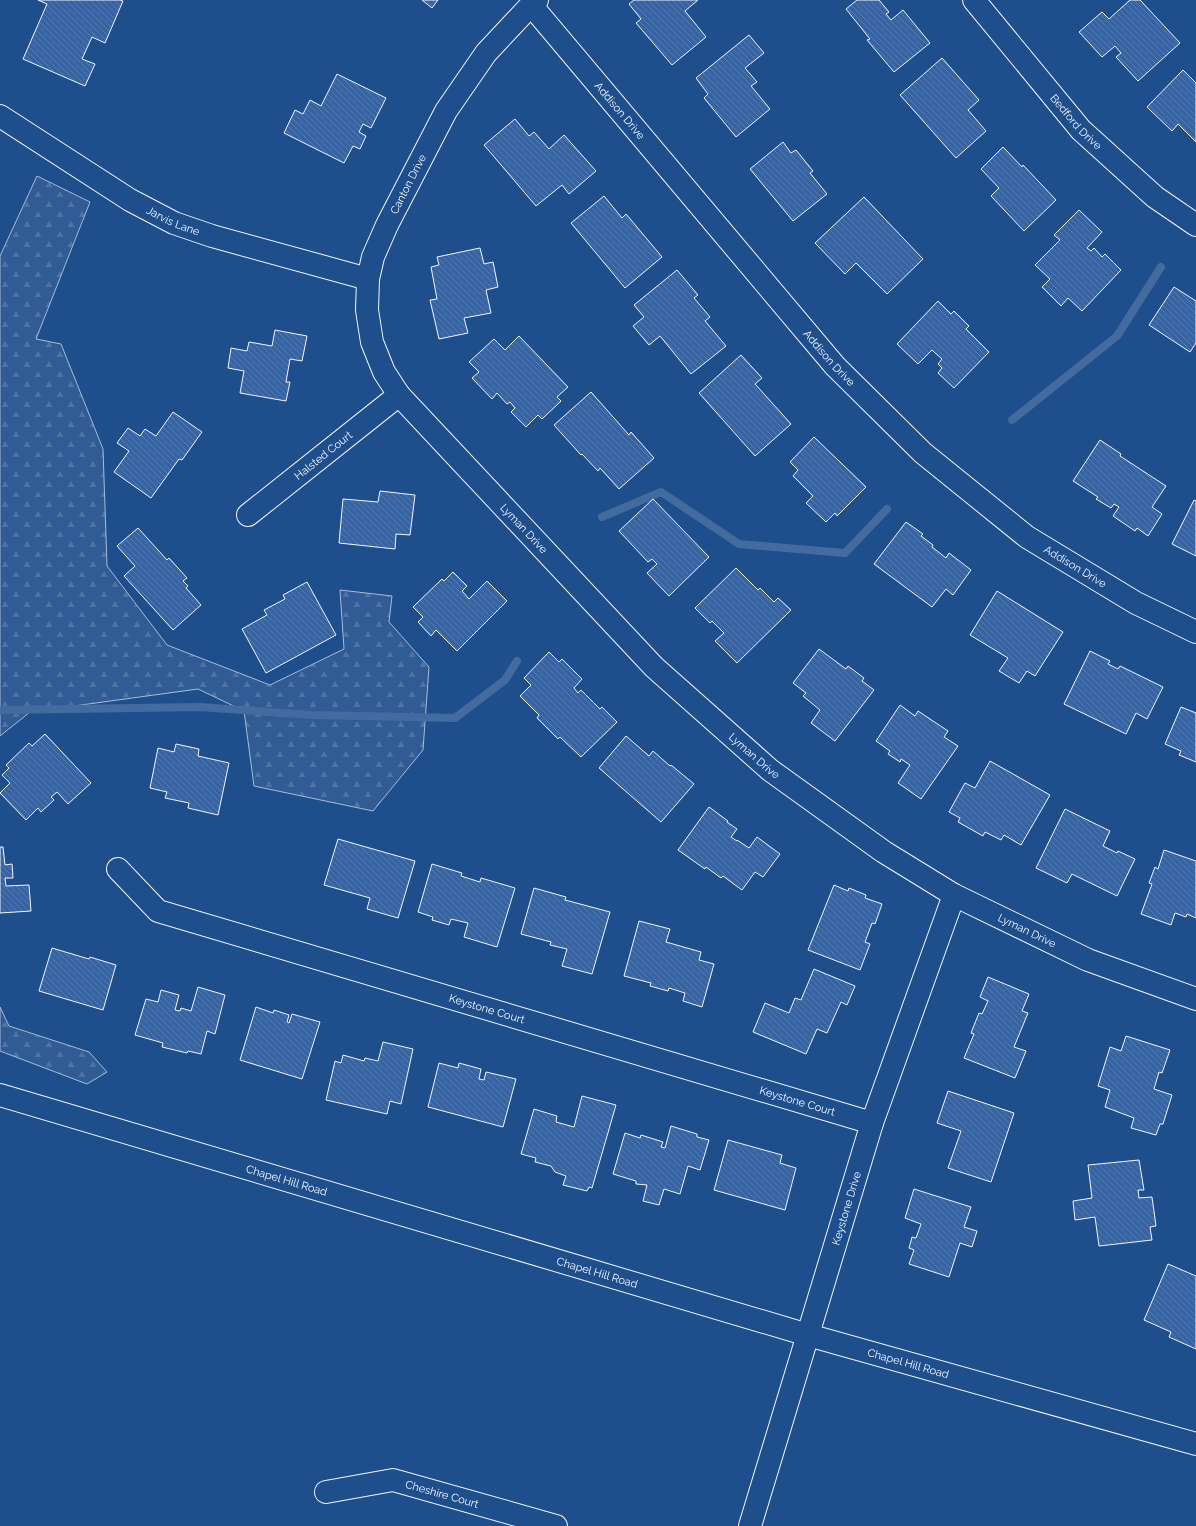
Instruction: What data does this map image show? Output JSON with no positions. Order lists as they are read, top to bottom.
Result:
{
  "streets": {
    "street": [
      "Addison Drive",
      "Bedford Drive",
      "Canton Drive",
      "Jarvis Lane",
      "Halsted Court",
      "Lyman Drive",
      "Keystone Court",
      "Chapel Hill Road",
      "Keystone Drive",
      "Cheshire Court"
    ]
  },
  "crossings": [
    ["Addison Drive", "Canton Drive"],
    ["Canton Drive", "Jarvis Lane"],
    ["Canton Drive", "Halsted Court"],
    ["Canton Drive", "Lyman Drive"],
    ["Halsted Court", "Lyman Drive"],
    ["Lyman Drive", "Keystone Drive"],
    ["Keystone Court", "Keystone Drive"],
    ["Chapel Hill Road", "Keystone Drive"]
  ]
}
